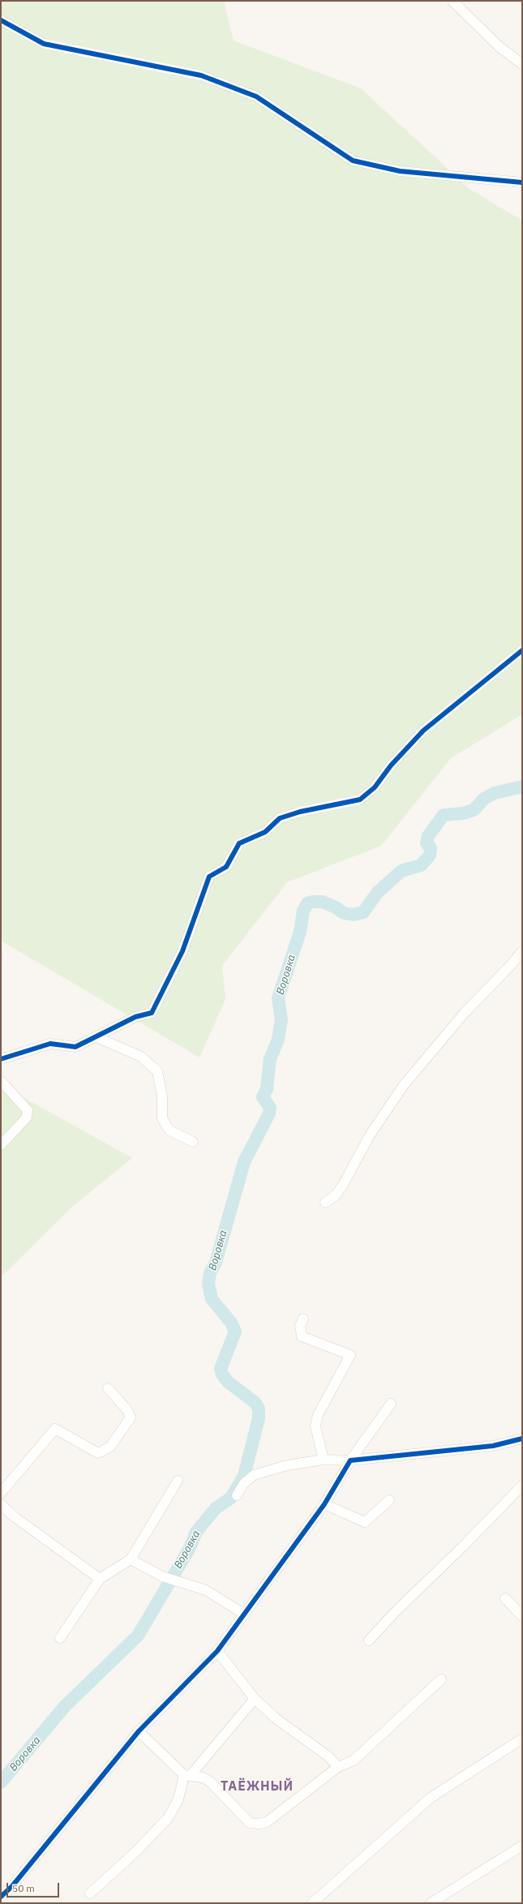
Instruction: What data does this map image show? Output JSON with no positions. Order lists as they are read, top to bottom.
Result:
{
  "districts": ["ТАЁЖНЫЙ"],
  "water": ["Воровка"],
  "scale_bar": "50 m"
}
